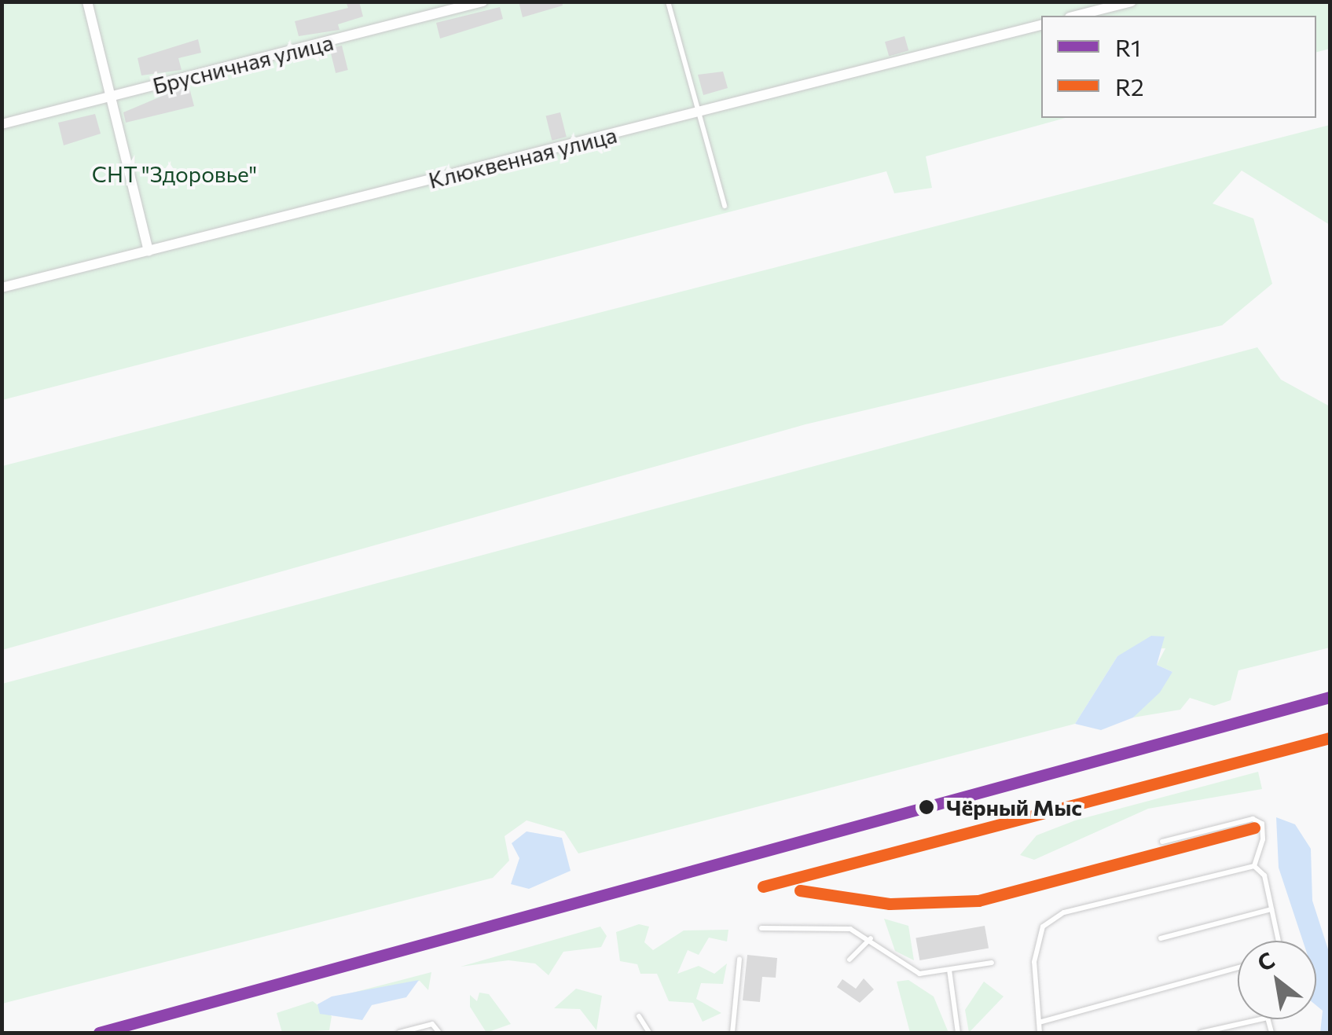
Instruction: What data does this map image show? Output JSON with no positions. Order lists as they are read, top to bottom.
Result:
{
  "streets": {
    "street": ["Брусничная улица", "Клюквенная улица"]
  },
  "parks": ["СНТ \"Здоровье\""],
  "places": ["Чёрный Мыс"],
  "lines": ["transit line R1", "transit line R2"],
  "legend": ["R1", "R2"],
  "north": "top left"
}
